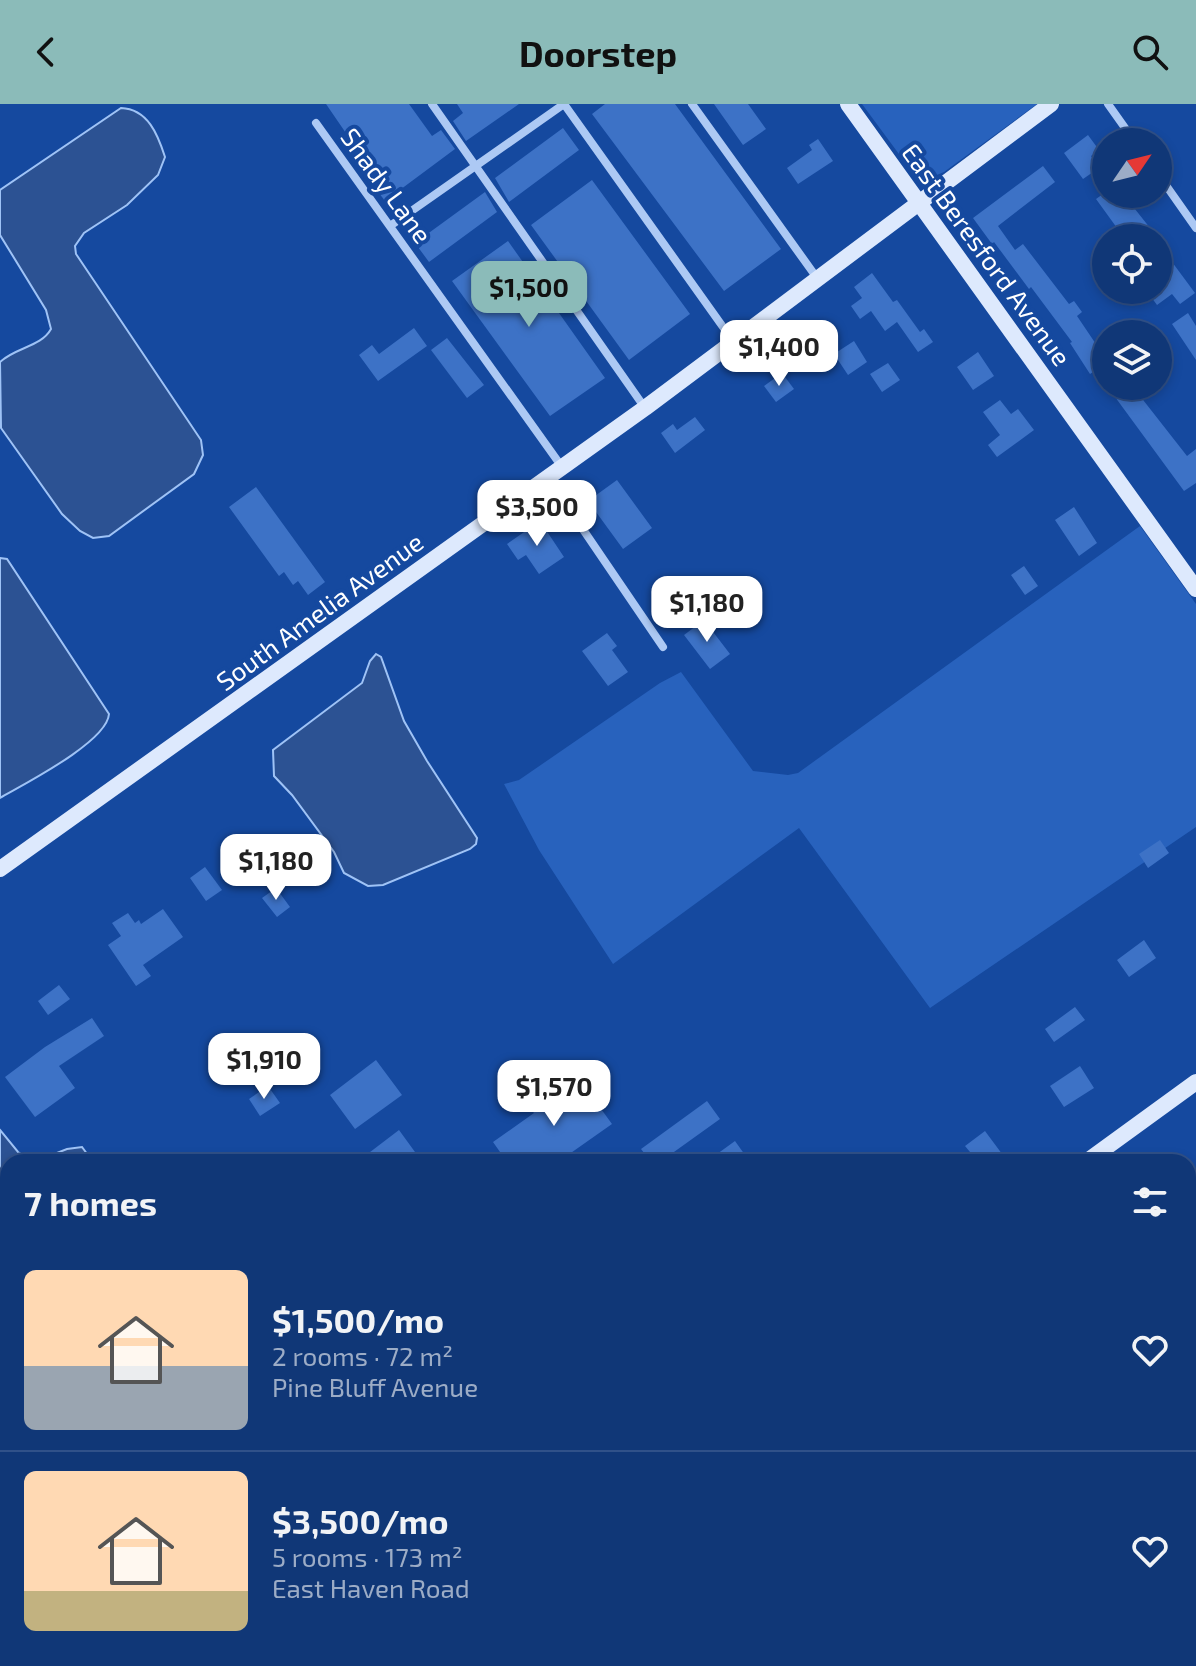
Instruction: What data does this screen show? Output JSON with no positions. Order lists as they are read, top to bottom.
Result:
{
  "streets": {
    "street": ["Shady Lane", "East Beresford Avenue", "South Amelia Avenue"]
  },
  "crossings": [
    ["Shady Lane", "South Amelia Avenue"],
    ["East Beresford Avenue", "South Amelia Avenue"]
  ],
  "north": "top right",
  "page": {
    "header": "Doorstep",
    "price": [
      "$1,500",
      "$1,400",
      "$3,500",
      "$1,180",
      "$1,180",
      "$1,910",
      "$1,570"
    ],
    "heading": "7 homes",
    "list": [
      {
        "name": "$1,500/mo",
        "note": "2 rooms · 72 m² · Pine Bluff Avenue"
      },
      {
        "name": "$3,500/mo",
        "note": "5 rooms · 173 m² · East Haven Road"
      }
    ]
  }
}
